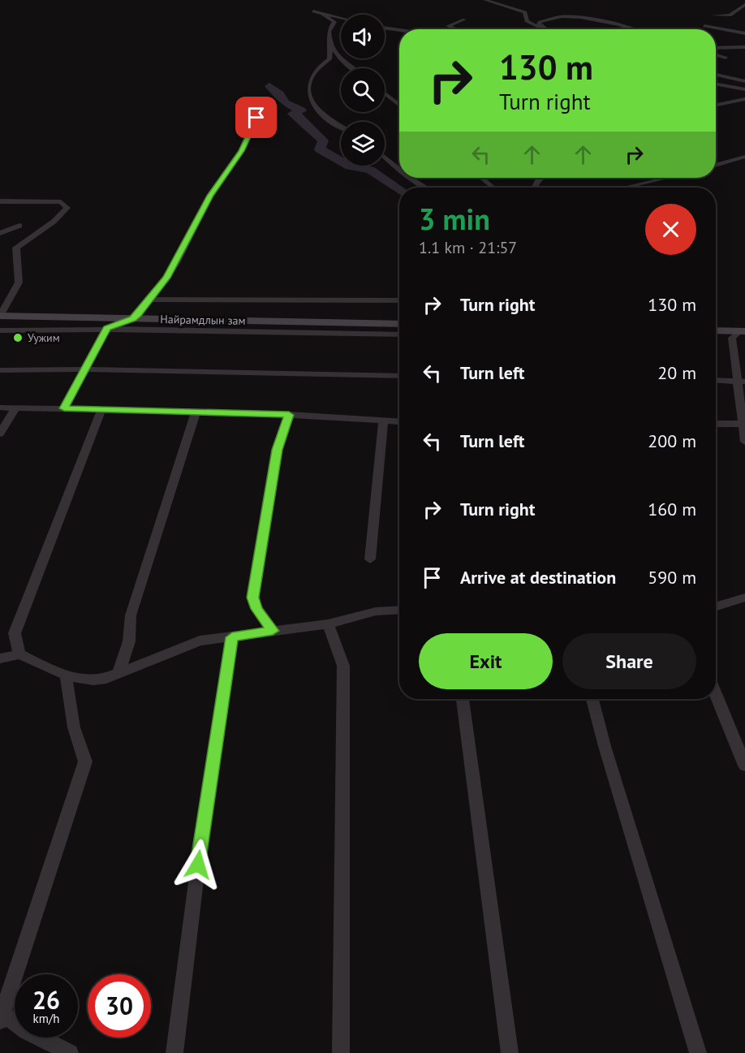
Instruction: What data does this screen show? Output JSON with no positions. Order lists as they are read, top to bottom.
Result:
{
  "streets": {
    "main road": ["Найрамдлын зам"]
  },
  "places": ["Уужим"],
  "page": {
    "turn": ["130 m", "Turn right"],
    "heading": ["3 min", "1.1 km · 21:57"],
    "list": [
      {
        "name": "Turn right",
        "value": "130 m"
      },
      {
        "name": "Turn left",
        "value": "20 m"
      },
      {
        "name": "Turn left",
        "value": "200 m"
      },
      {
        "name": "Turn right",
        "value": "160 m"
      },
      {
        "name": "Arrive at destination",
        "value": "590 m"
      }
    ],
    "buttons": ["Exit", "Share"],
    "speed": "26 km/h",
    "limit": "30"
  }
}
